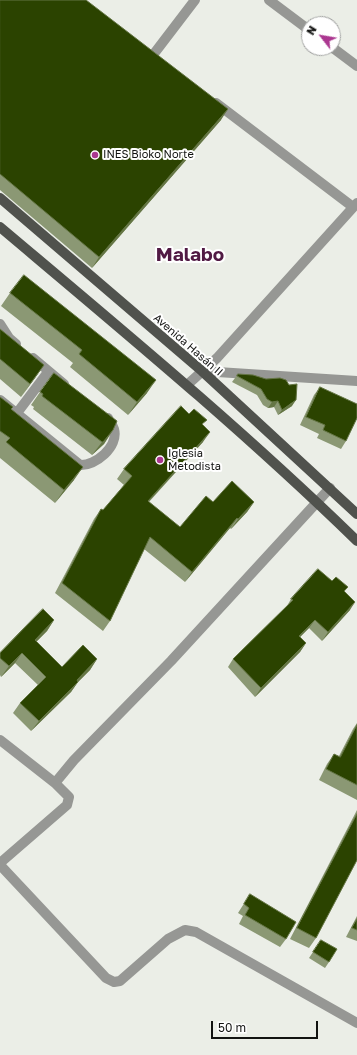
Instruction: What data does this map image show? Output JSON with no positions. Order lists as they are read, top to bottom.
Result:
{
  "streets": {
    "main road": ["Avenida Hasán II"]
  },
  "districts": ["Malabo"],
  "places": ["INES Bioko Norte", "Iglesia Metodista"],
  "scale_bar": "50 m",
  "north": "top left"
}
